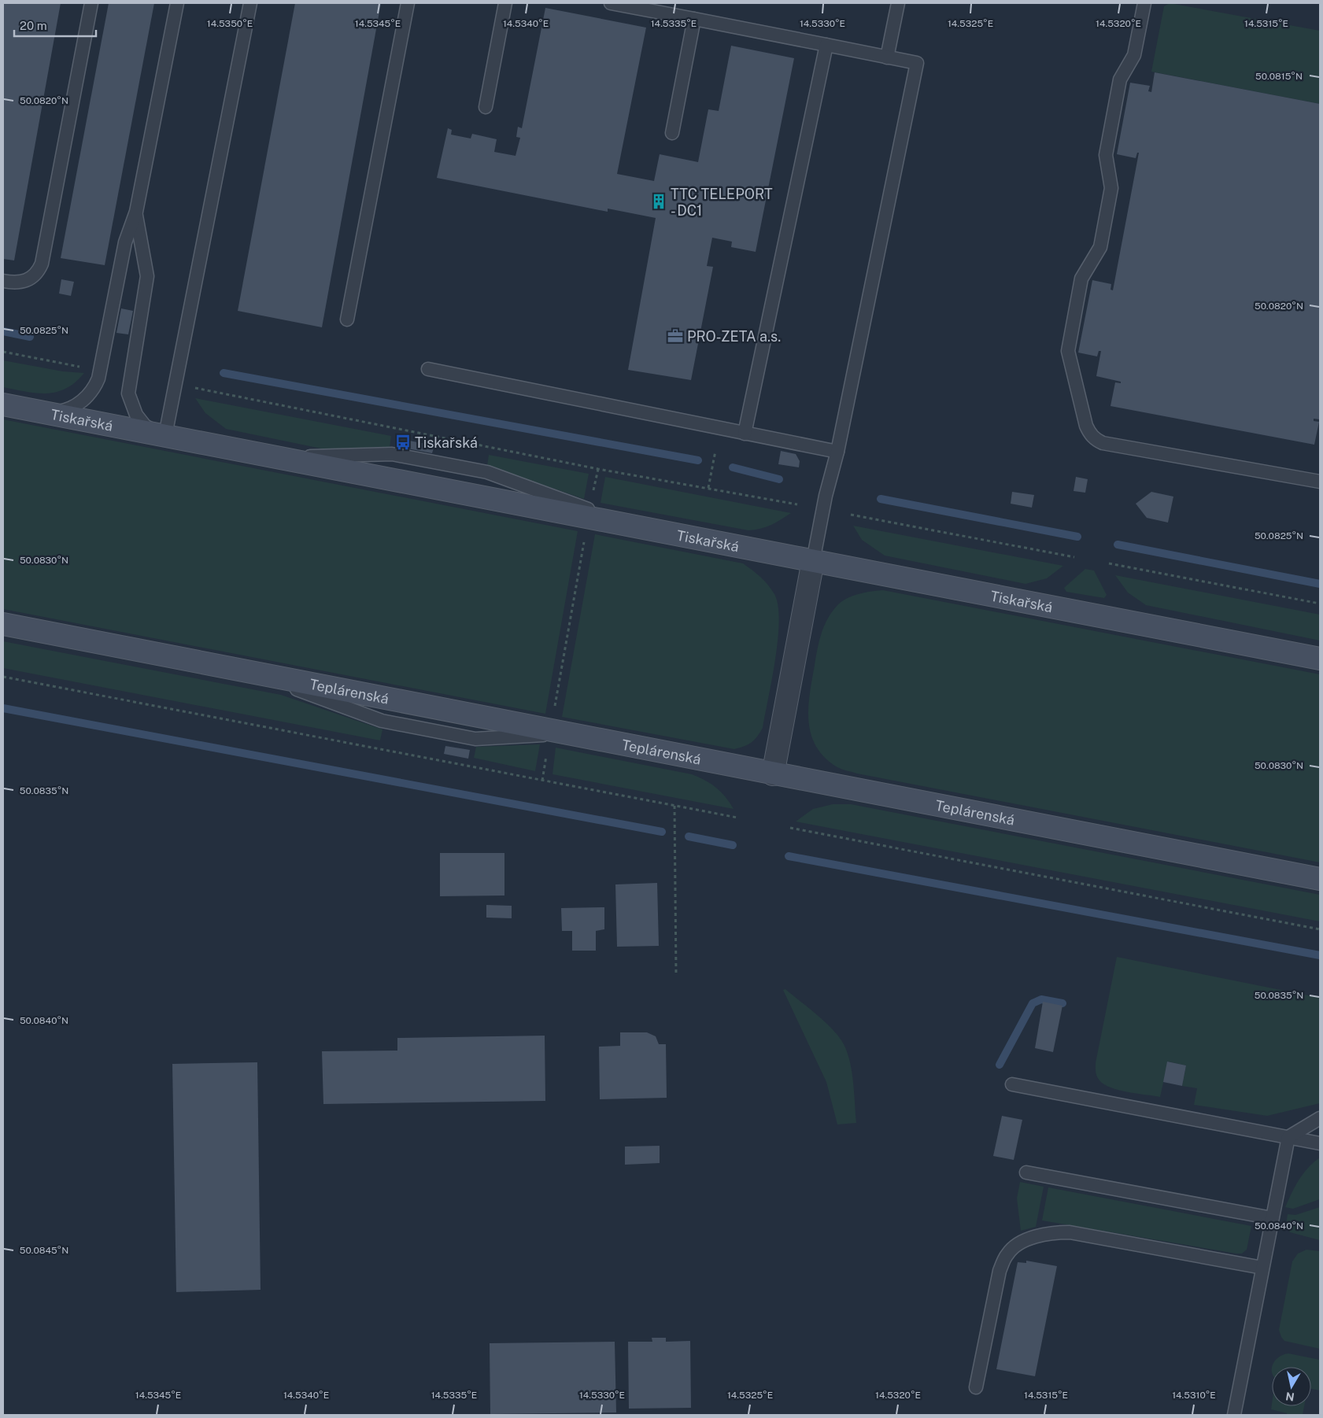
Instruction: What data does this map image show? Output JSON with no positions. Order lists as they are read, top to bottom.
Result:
{
  "streets": {
    "street": ["Tiskařská", "Teplárenská"]
  },
  "places": {
    "building": ["TTC TELEPORT - DC1"],
    "office": ["PRO-ZETA a.s."],
    "bus stop": ["Tiskařská"]
  },
  "scale_bar": "20 m",
  "north": "bottom",
  "coordinates": [
    "14.5350°E",
    "14.5345°E",
    "14.5340°E",
    "14.5335°E",
    "14.5330°E",
    "14.5325°E",
    "14.5320°E",
    "14.5315°E",
    "50.0815°N",
    "50.0820°N",
    "50.0825°N",
    "50.0830°N",
    "50.0835°N",
    "50.0840°N",
    "50.0845°N",
    "14.5310°E"
  ]
}
